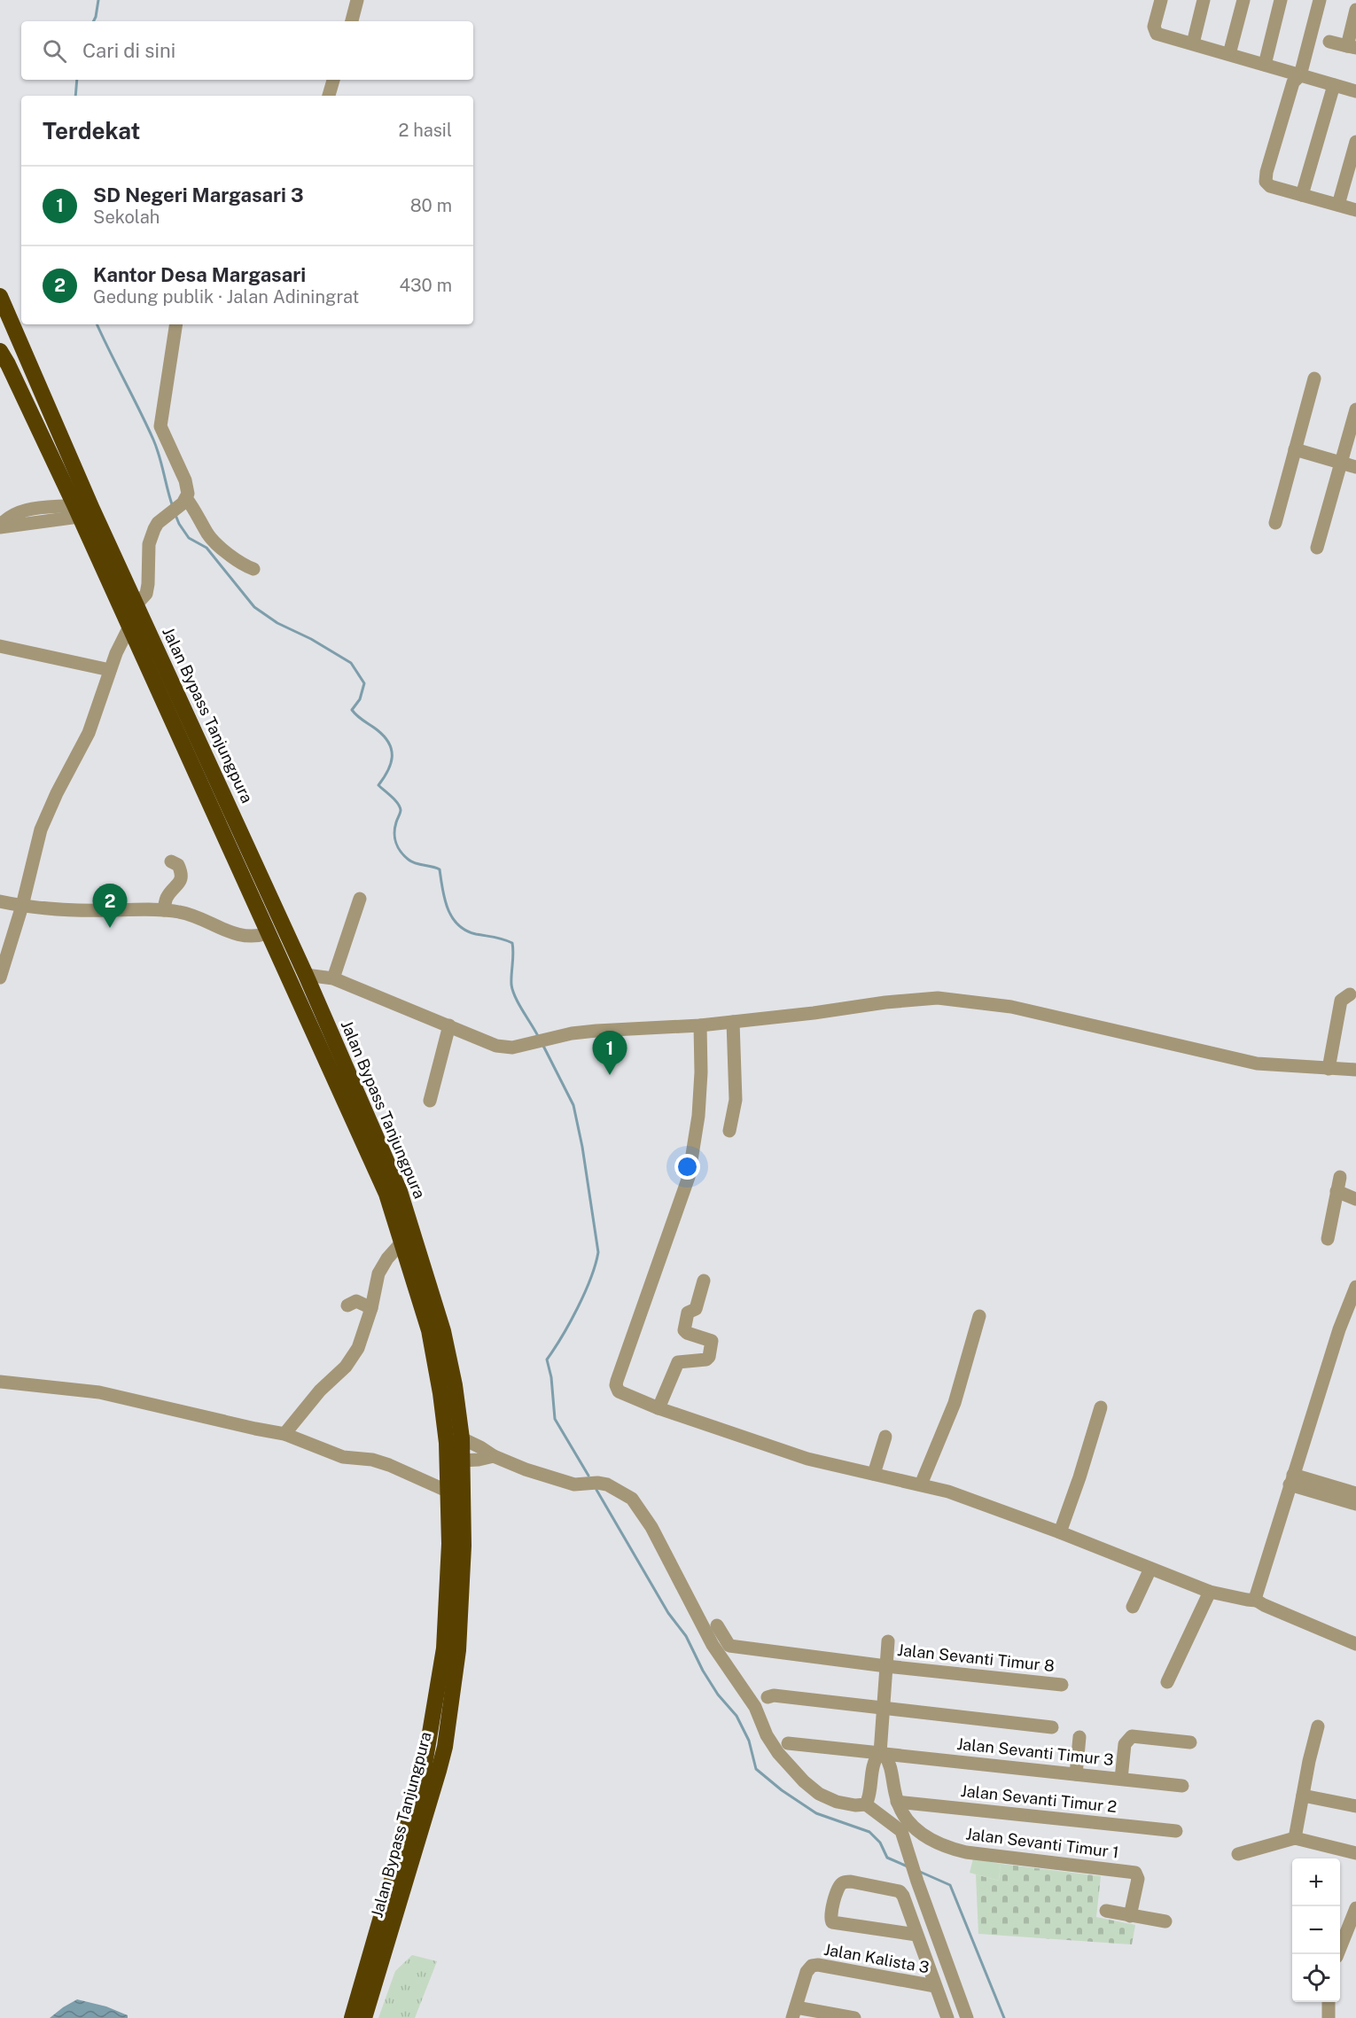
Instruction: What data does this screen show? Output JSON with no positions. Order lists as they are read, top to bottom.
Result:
{
  "streets": {
    "highway": ["Jalan Bypass Tanjungpura"],
    "street": [
      "Jalan Sevanti Timur 8",
      "Jalan Sevanti Timur 3",
      "Jalan Sevanti Timur 2",
      "Jalan Sevanti Timur 1",
      "Jalan Kalista 3"
    ]
  },
  "crossings": [
    ["Jalan Sevanti Timur 2", "Jalan Sevanti Timur 1"]
  ],
  "page": {
    "search": "Cari di sini",
    "heading": ["Terdekat", "2 hasil"],
    "list": [
      {
        "mark": "1",
        "name": "SD Negeri Margasari 3",
        "note": "Sekolah",
        "value": "80 m"
      },
      {
        "mark": "2",
        "name": "Kantor Desa Margasari",
        "note": "Gedung publik · Jalan Adiningrat",
        "value": "430 m"
      }
    ],
    "pins": ["2", "1"],
    "map_buttons": ["+", "−"]
  }
}
